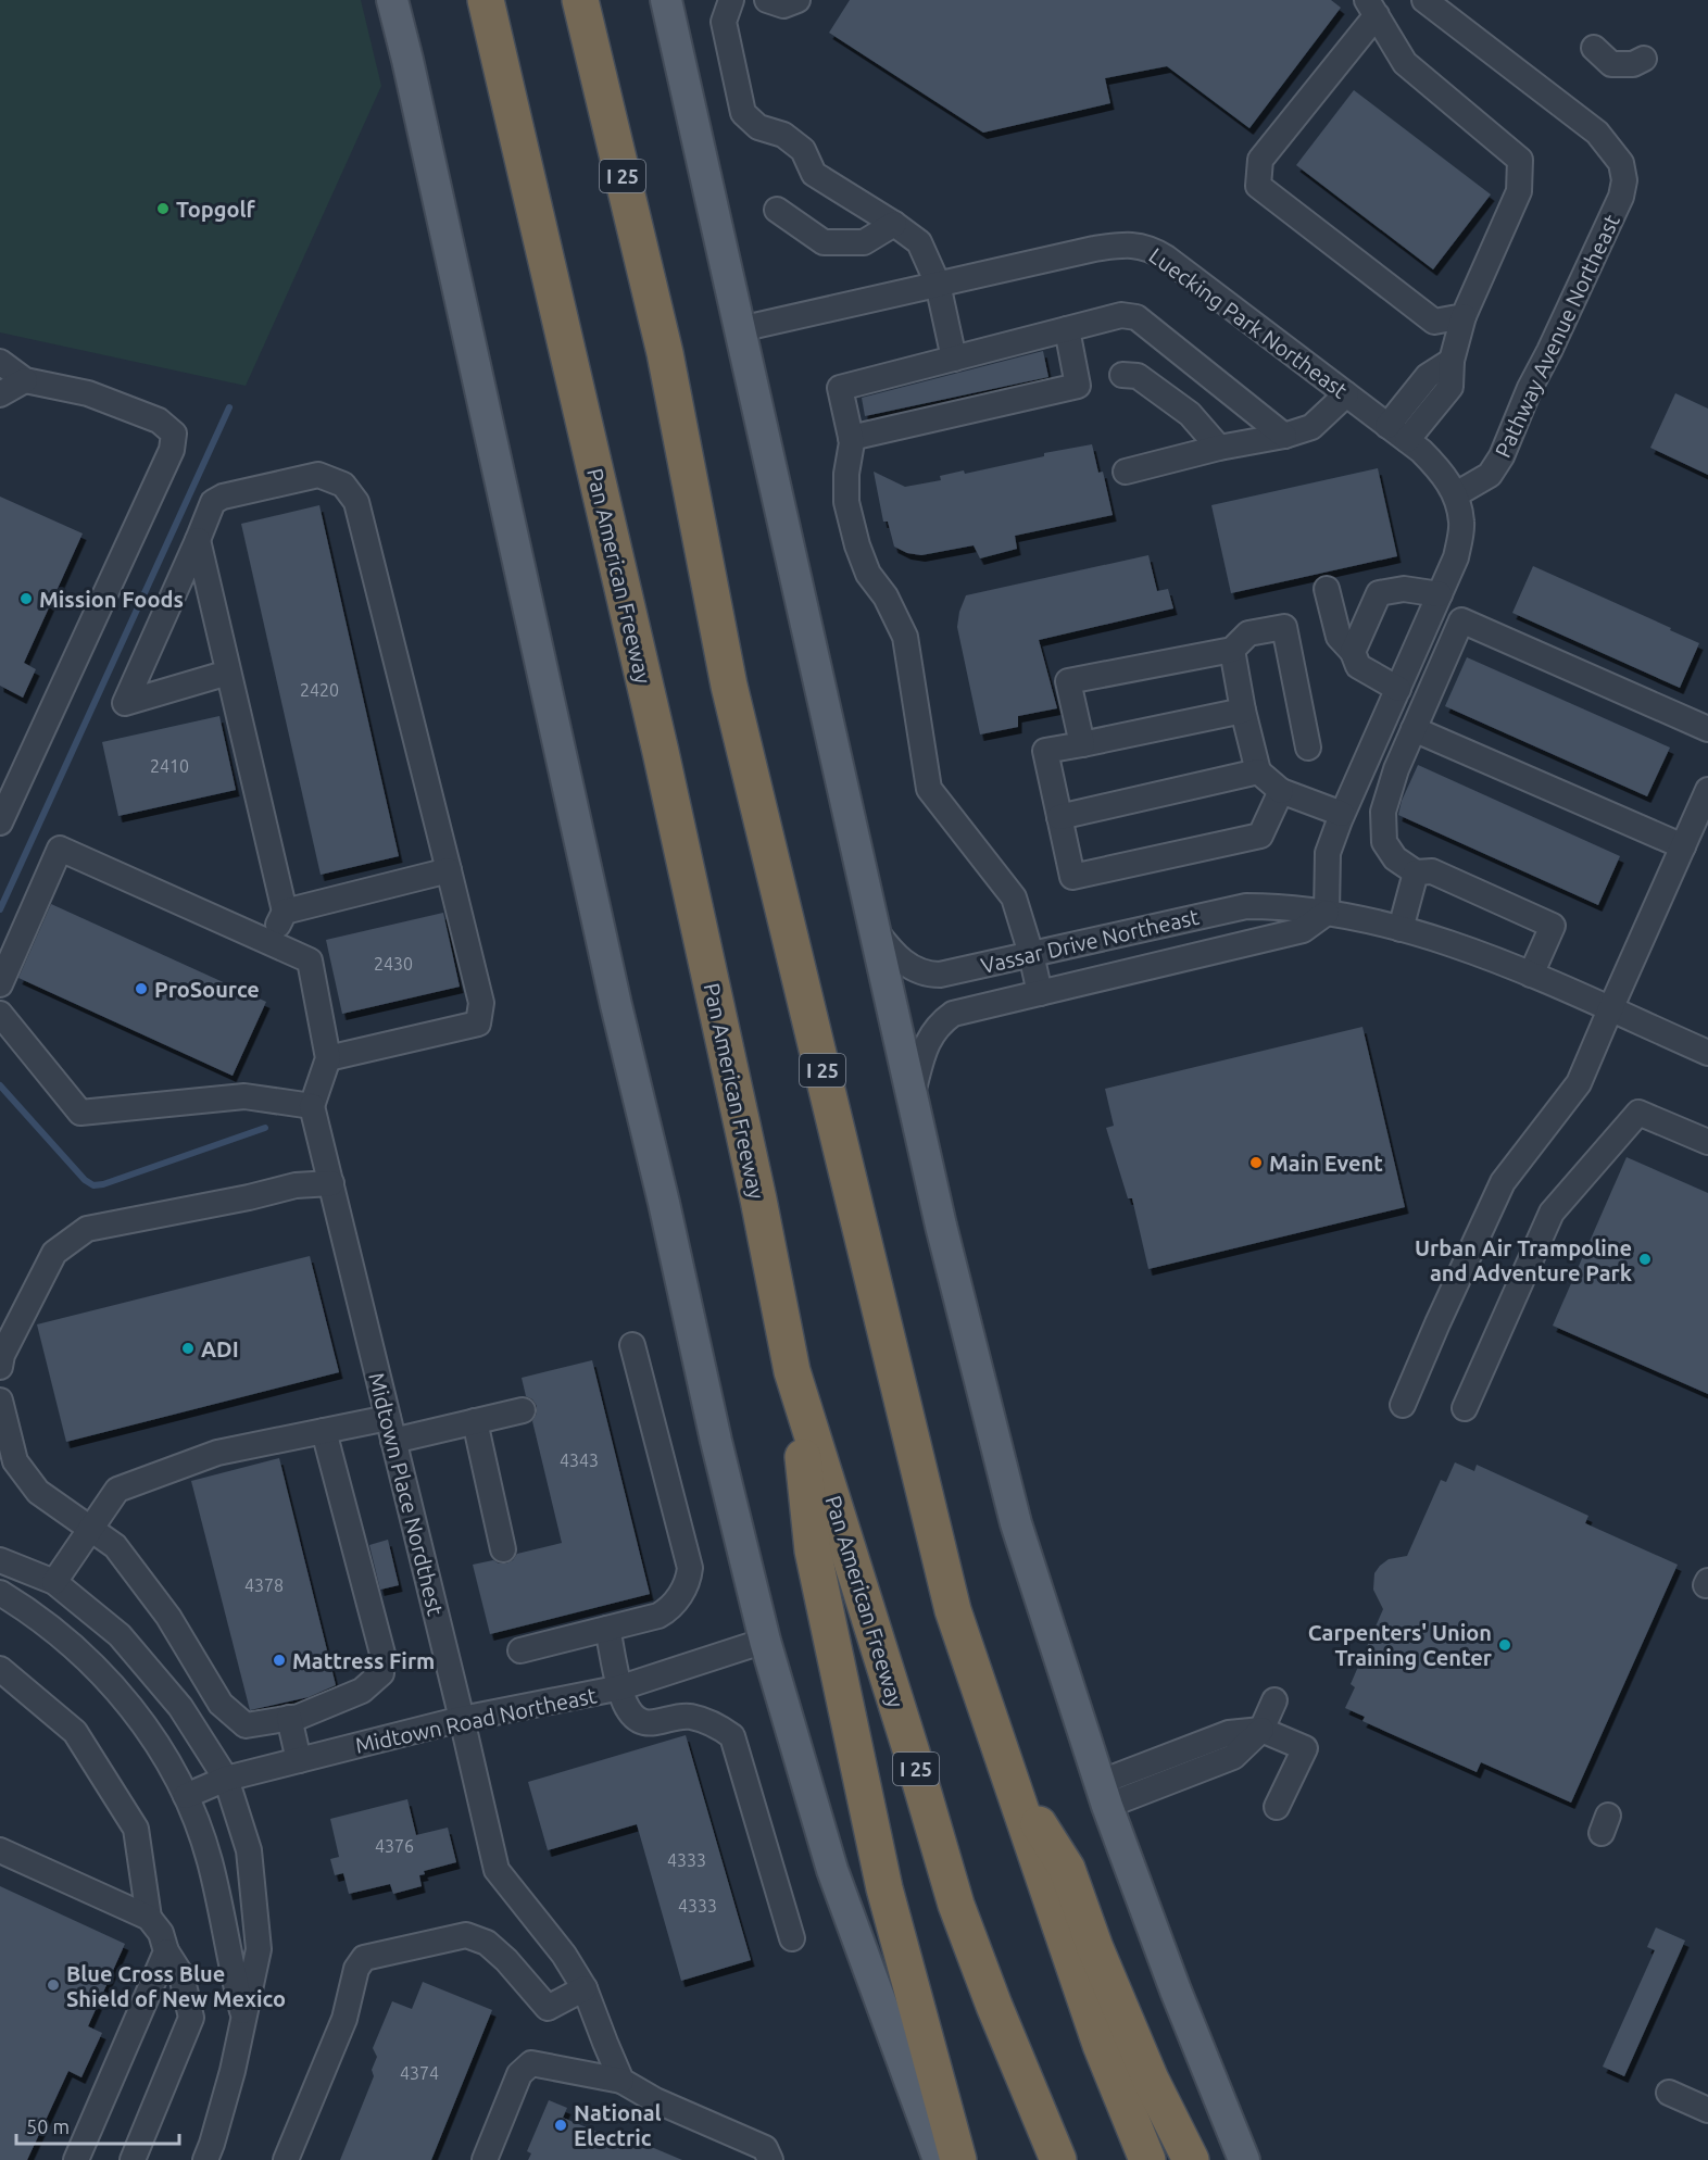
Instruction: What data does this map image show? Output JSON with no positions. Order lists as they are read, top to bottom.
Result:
{
  "streets": {
    "highway": ["I 25", "Pan American Freeway"],
    "street": [
      "Luecking Park Northeast",
      "Pathway Avenue Northeast",
      "Vassar Drive Northeast",
      "Midtown Place Nordthest",
      "Midtown Road Northeast"
    ]
  },
  "crossings": [
    ["Luecking Park Northeast", "Pathway Avenue Northeast"],
    ["Midtown Place Nordthest", "Midtown Road Northeast"]
  ],
  "places": [
    "Topgolf",
    "Mission Foods",
    "ProSource",
    "Main Event",
    "Urban Air Trampoline and Adventure Park",
    "ADI",
    "Carpenters' Union Training Center",
    "Mattress Firm",
    "Blue Cross Blue Shield of New Mexico",
    "National Electric"
  ],
  "house_numbers": [
    "2420",
    "2410",
    "2430",
    "4343",
    "4378",
    "4376",
    "4333",
    "4333",
    "4374"
  ],
  "scale_bar": "50 m"
}
